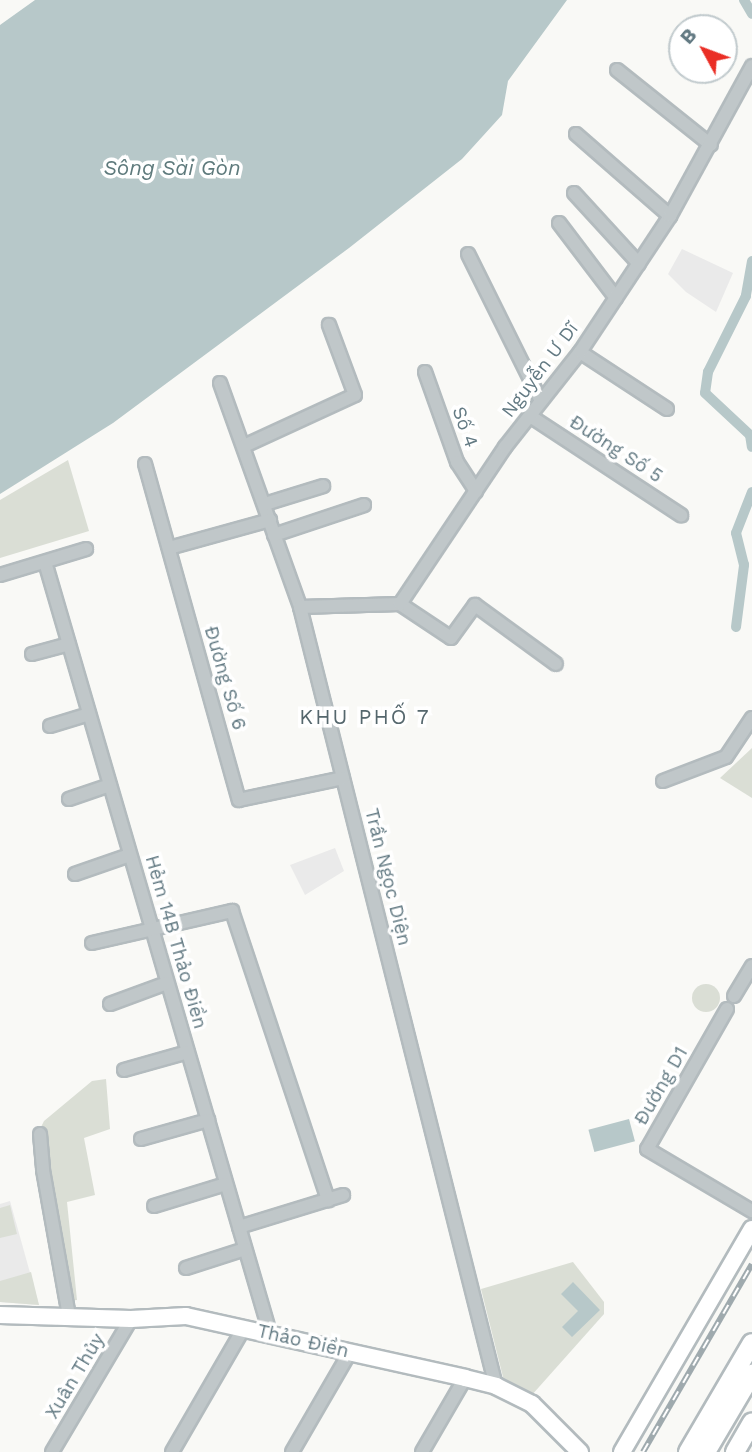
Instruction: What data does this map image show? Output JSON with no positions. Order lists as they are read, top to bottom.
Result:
{
  "streets": {
    "main road": ["Thảo Điền"],
    "street": [
      "Nguyễn Ư Dĩ",
      "Số 4",
      "Đường Số 5",
      "Đường Số 6",
      "Trần Ngọc Diện",
      "Hẻm 14B Thảo Điền",
      "Đường D1",
      "Xuân Thủy"
    ]
  },
  "crossings": [
    ["Nguyễn Ư Dĩ", "Số 4"],
    ["Nguyễn Ư Dĩ", "Đường Số 5"],
    ["Đường Số 6", "Trần Ngọc Diện"],
    ["Trần Ngọc Diện", "Thảo Điền"],
    ["Hẻm 14B Thảo Điền", "Thảo Điền"],
    ["Thảo Điền", "Xuân Thủy"]
  ],
  "districts": ["KHU PHỐ 7"],
  "water": ["Sông Sài Gòn"],
  "north": "top left"
}
